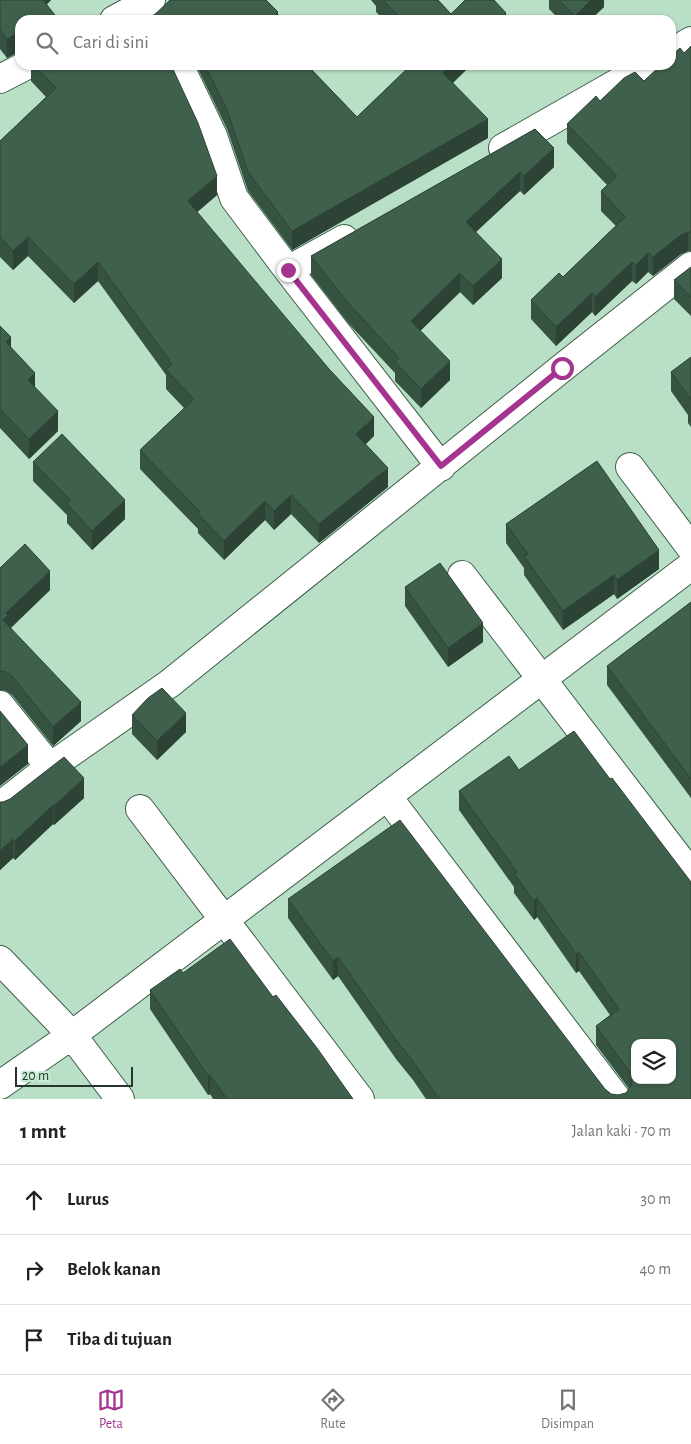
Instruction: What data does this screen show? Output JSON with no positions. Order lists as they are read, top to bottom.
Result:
{
  "scale_bar": "20 m",
  "page": {
    "search": "Cari di sini",
    "scale": "20 m",
    "heading": ["1 mnt", "Jalan kaki · 70 m"],
    "list": [
      ["Lurus", "30 m"],
      ["Belok kanan", "40 m"],
      "Tiba di tujuan"
    ],
    "nav": ["Peta", "Rute", "Disimpan"]
  }
}
